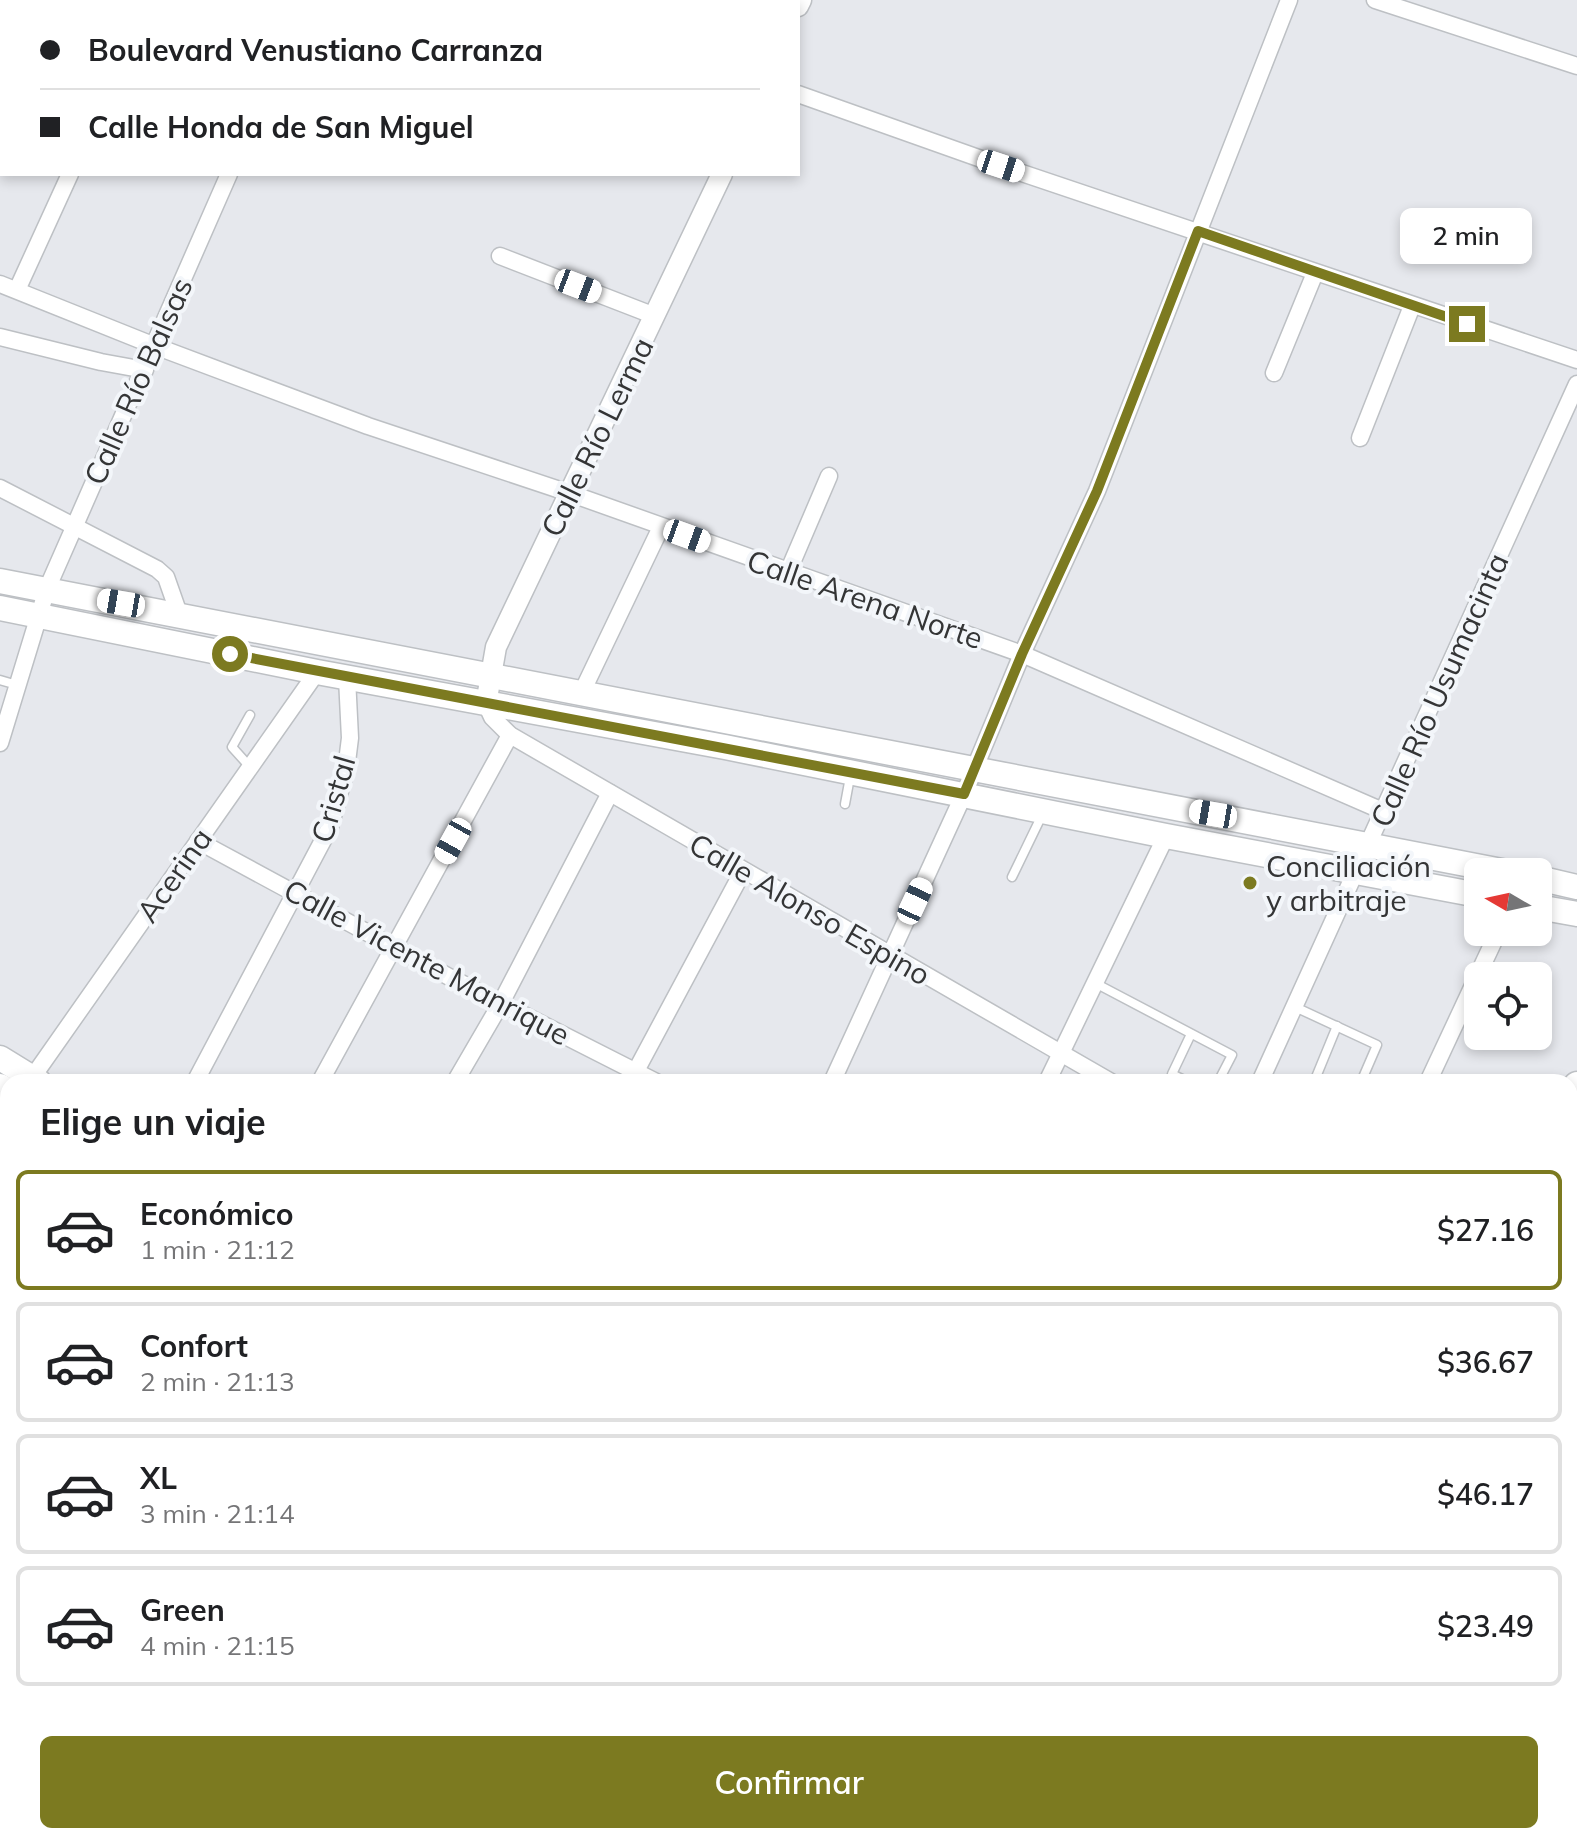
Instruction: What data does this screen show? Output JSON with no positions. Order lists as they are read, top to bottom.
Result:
{
  "streets": {
    "street": [
      "Calle Río Balsas",
      "Calle Río Lerma",
      "Calle Arena Norte",
      "Calle Río Usumacinta",
      "Cristal",
      "Acerina",
      "Calle Alonso Espino",
      "Calle Vicente Manrique"
    ]
  },
  "crossings": [
    ["Calle Río Balsas", "Calle Arena Norte"],
    ["Calle Río Lerma", "Calle Arena Norte"],
    ["Calle Arena Norte", "Calle Río Usumacinta"],
    ["Cristal", "Calle Vicente Manrique"],
    ["Acerina", "Calle Vicente Manrique"]
  ],
  "places": ["Conciliación y arbitraje"],
  "north": "left",
  "page": {
    "banner": ["Boulevard Venustiano Carranza", "Calle Honda de San Miguel"],
    "bubble": "2 min",
    "heading": "Elige un viaje",
    "list": [
      {
        "name": "Económico",
        "note": "1 min · 21:12",
        "value": "$27.16"
      },
      {
        "name": "Confort",
        "note": "2 min · 21:13",
        "value": "$36.67"
      },
      {
        "name": "XL",
        "note": "3 min · 21:14",
        "value": "$46.17"
      },
      {
        "name": "Green",
        "note": "4 min · 21:15",
        "value": "$23.49"
      }
    ],
    "buttons": "Confirmar"
  }
}
